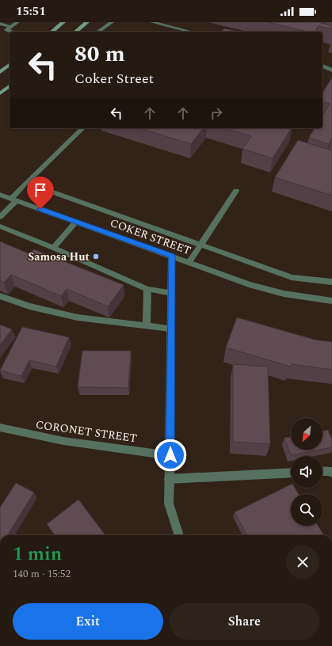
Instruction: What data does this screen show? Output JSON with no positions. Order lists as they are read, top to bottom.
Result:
{
  "streets": {
    "street": ["COKER STREET", "CORONET STREET"]
  },
  "places": ["Samosa Hut"],
  "north": "bottom left",
  "page": {
    "status": "15:51",
    "turn": ["80 m", "Coker Street"],
    "heading": ["1 min", "140 m · 15:52"],
    "buttons": ["Exit", "Share"]
  }
}
